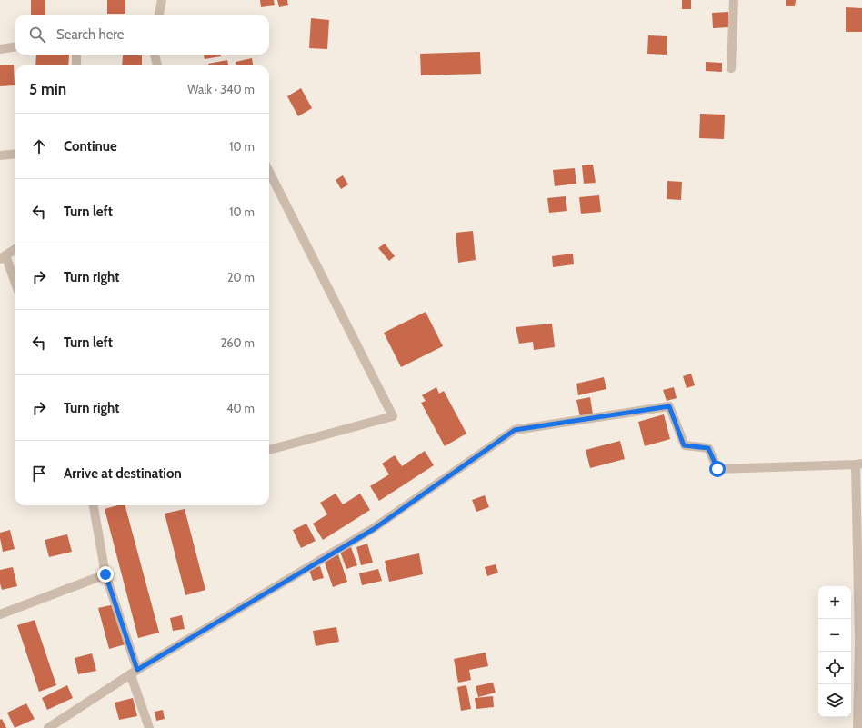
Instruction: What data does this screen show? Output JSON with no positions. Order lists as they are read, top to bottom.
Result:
{
  "page": {
    "search": "Search here",
    "heading": ["5 min", "Walk · 340 m"],
    "list": [
      ["Continue", "10 m"],
      ["Turn left", "10 m"],
      ["Turn right", "20 m"],
      ["Turn left", "260 m"],
      ["Turn right", "40 m"],
      "Arrive at destination"
    ],
    "map_buttons": ["+", "−"]
  }
}
